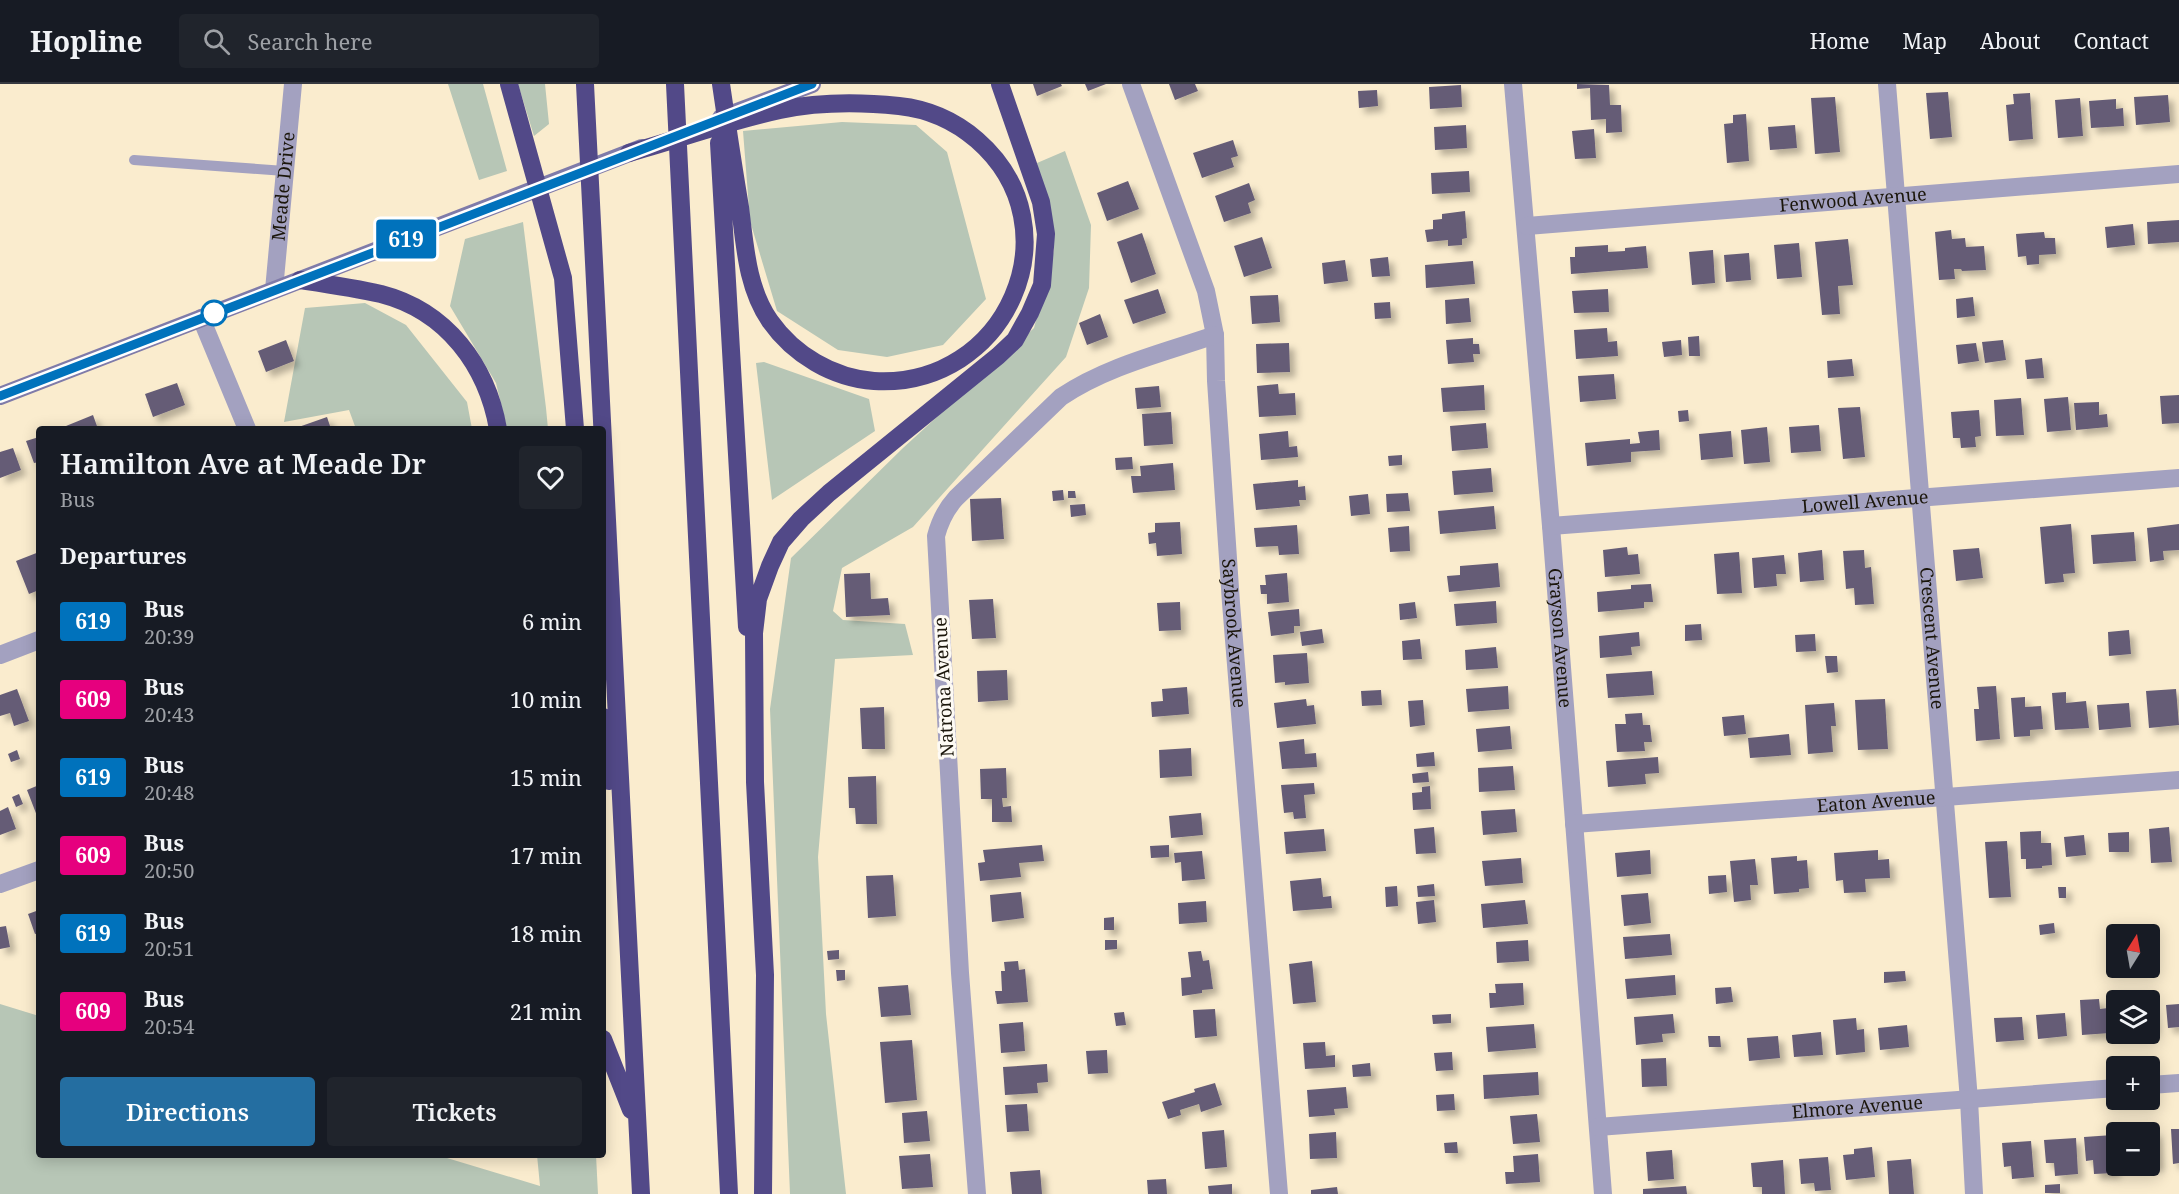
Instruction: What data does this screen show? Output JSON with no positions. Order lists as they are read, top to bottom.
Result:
{
  "streets": {
    "street": [
      "Meade Drive",
      "Fenwood Avenue",
      "Lowell Avenue",
      "Saybrook Avenue",
      "Grayson Avenue",
      "Crescent Avenue",
      "Natrona Avenue",
      "Eaton Avenue",
      "Elmore Avenue"
    ]
  },
  "crossings": [
    ["Fenwood Avenue", "Grayson Avenue"],
    ["Fenwood Avenue", "Crescent Avenue"],
    ["Lowell Avenue", "Grayson Avenue"],
    ["Lowell Avenue", "Crescent Avenue"],
    ["Saybrook Avenue", "Natrona Avenue"],
    ["Grayson Avenue", "Eaton Avenue"],
    ["Grayson Avenue", "Elmore Avenue"],
    ["Crescent Avenue", "Eaton Avenue"],
    ["Crescent Avenue", "Elmore Avenue"]
  ],
  "lines": ["bus line 619"],
  "north": "top",
  "page": {
    "header": "Hopline",
    "search": "Search here",
    "nav": [
      "Home",
      "Map",
      "About",
      "Contact"
    ],
    "on_map": "619",
    "heading": [
      ["Hamilton Ave at Meade Dr", "Bus"],
      "Departures"
    ],
    "list": [
      {
        "mark": "619",
        "name": "Bus",
        "note": "20:39",
        "value": "6 min"
      },
      {
        "mark": "609",
        "name": "Bus",
        "note": "20:43",
        "value": "10 min"
      },
      {
        "mark": "619",
        "name": "Bus",
        "note": "20:48",
        "value": "15 min"
      },
      {
        "mark": "609",
        "name": "Bus",
        "note": "20:50",
        "value": "17 min"
      },
      {
        "mark": "619",
        "name": "Bus",
        "note": "20:51",
        "value": "18 min"
      },
      {
        "mark": "609",
        "name": "Bus",
        "note": "20:54",
        "value": "21 min"
      }
    ],
    "map_buttons": ["+", "−"],
    "buttons": ["Directions", "Tickets"]
  }
}
